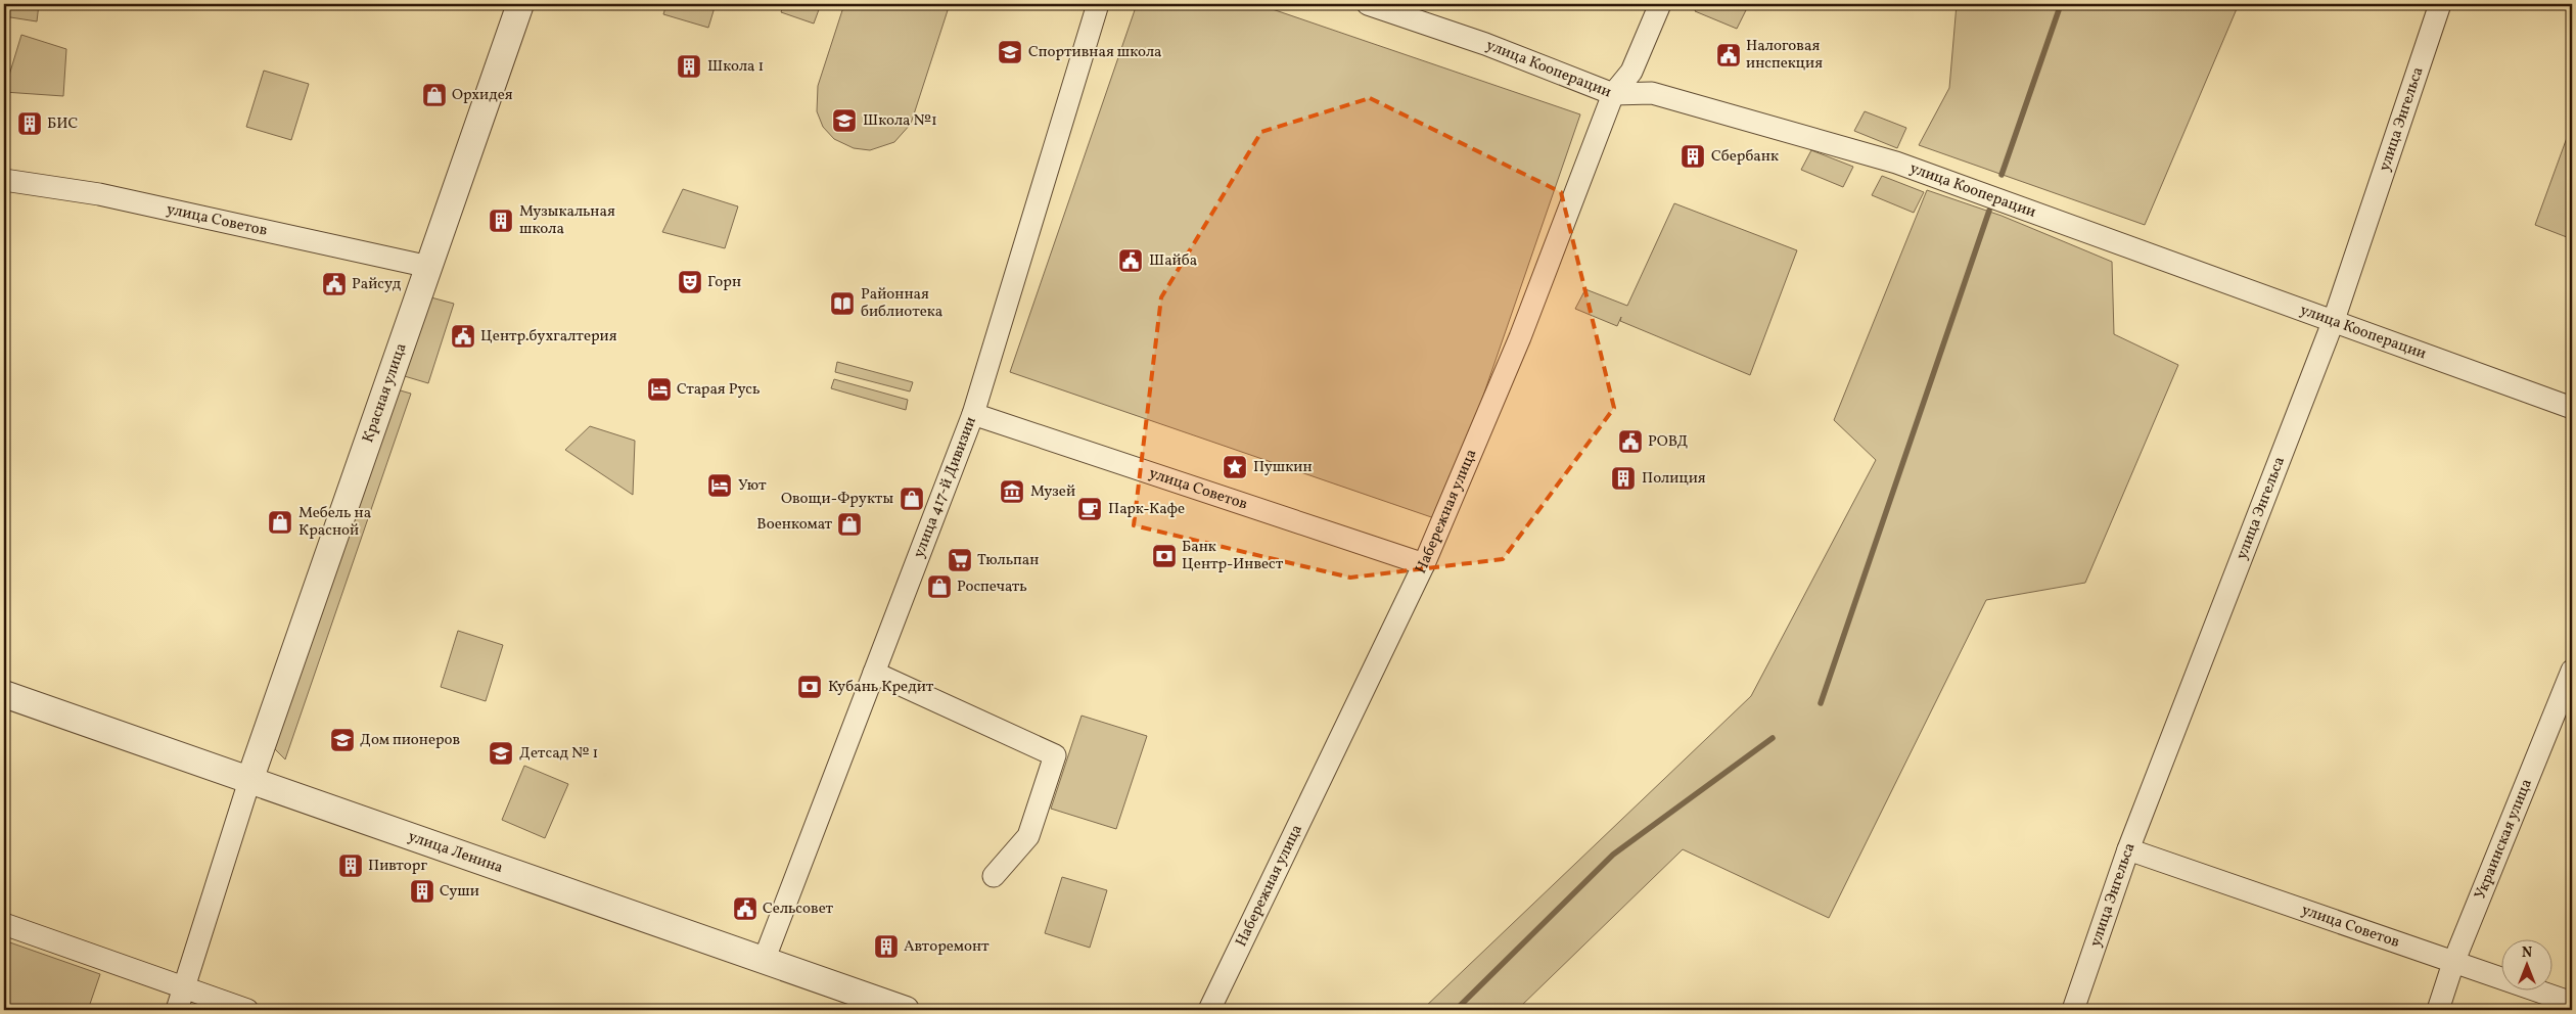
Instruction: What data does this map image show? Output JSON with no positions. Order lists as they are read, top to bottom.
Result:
{
  "streets": {
    "street": [
      "улица Кооперации",
      "улица Энгельса",
      "улица Советов",
      "Красная улица",
      "улица 417-й Дивизии",
      "Набережная улица",
      "Украинская улица",
      "улица Ленина"
    ]
  },
  "crossings": [
    ["улица Кооперации", "улица Энгельса"],
    ["улица Кооперации", "Набережная улица"],
    ["улица Энгельса", "улица Советов"],
    ["улица Советов", "Красная улица"],
    ["улица Советов", "улица 417-й Дивизии"],
    ["улица Советов", "Набережная улица"],
    ["улица Советов", "Украинская улица"],
    ["Красная улица", "улица Ленина"],
    ["улица 417-й Дивизии", "улица Ленина"]
  ],
  "places": {
    "school or university": [
      "Спортивная школа",
      "Школа №1",
      "Дом пионеров",
      "Детсад № 1"
    ],
    "public building": [
      "Налоговая инспекция",
      "Шайба",
      "Райсуд",
      "Центр.бухгалтерия",
      "РОВД",
      "Сельсовет"
    ],
    "building": [
      "Школа 1",
      "БИС",
      "Сбербанк",
      "Музыкальная школа",
      "Полиция",
      "Пивторг",
      "Суши",
      "Авторемонт"
    ],
    "shop": [
      "Орхидея",
      "Овощи-Фрукты",
      "Мебель на Красной",
      "Военкомат",
      "Роспечать"
    ],
    "theatre": ["Горн"],
    "library": ["Районная библиотека"],
    "hotel": ["Старая Русь", "Уют"],
    "place": ["Пушкин"],
    "museum": ["Музей"],
    "cafe": ["Парк-Кафе"],
    "bank": ["Банк Центр-Инвест", "Кубань Кредит"],
    "supermarket": ["Тюльпан"]
  },
  "north": "top"
}
